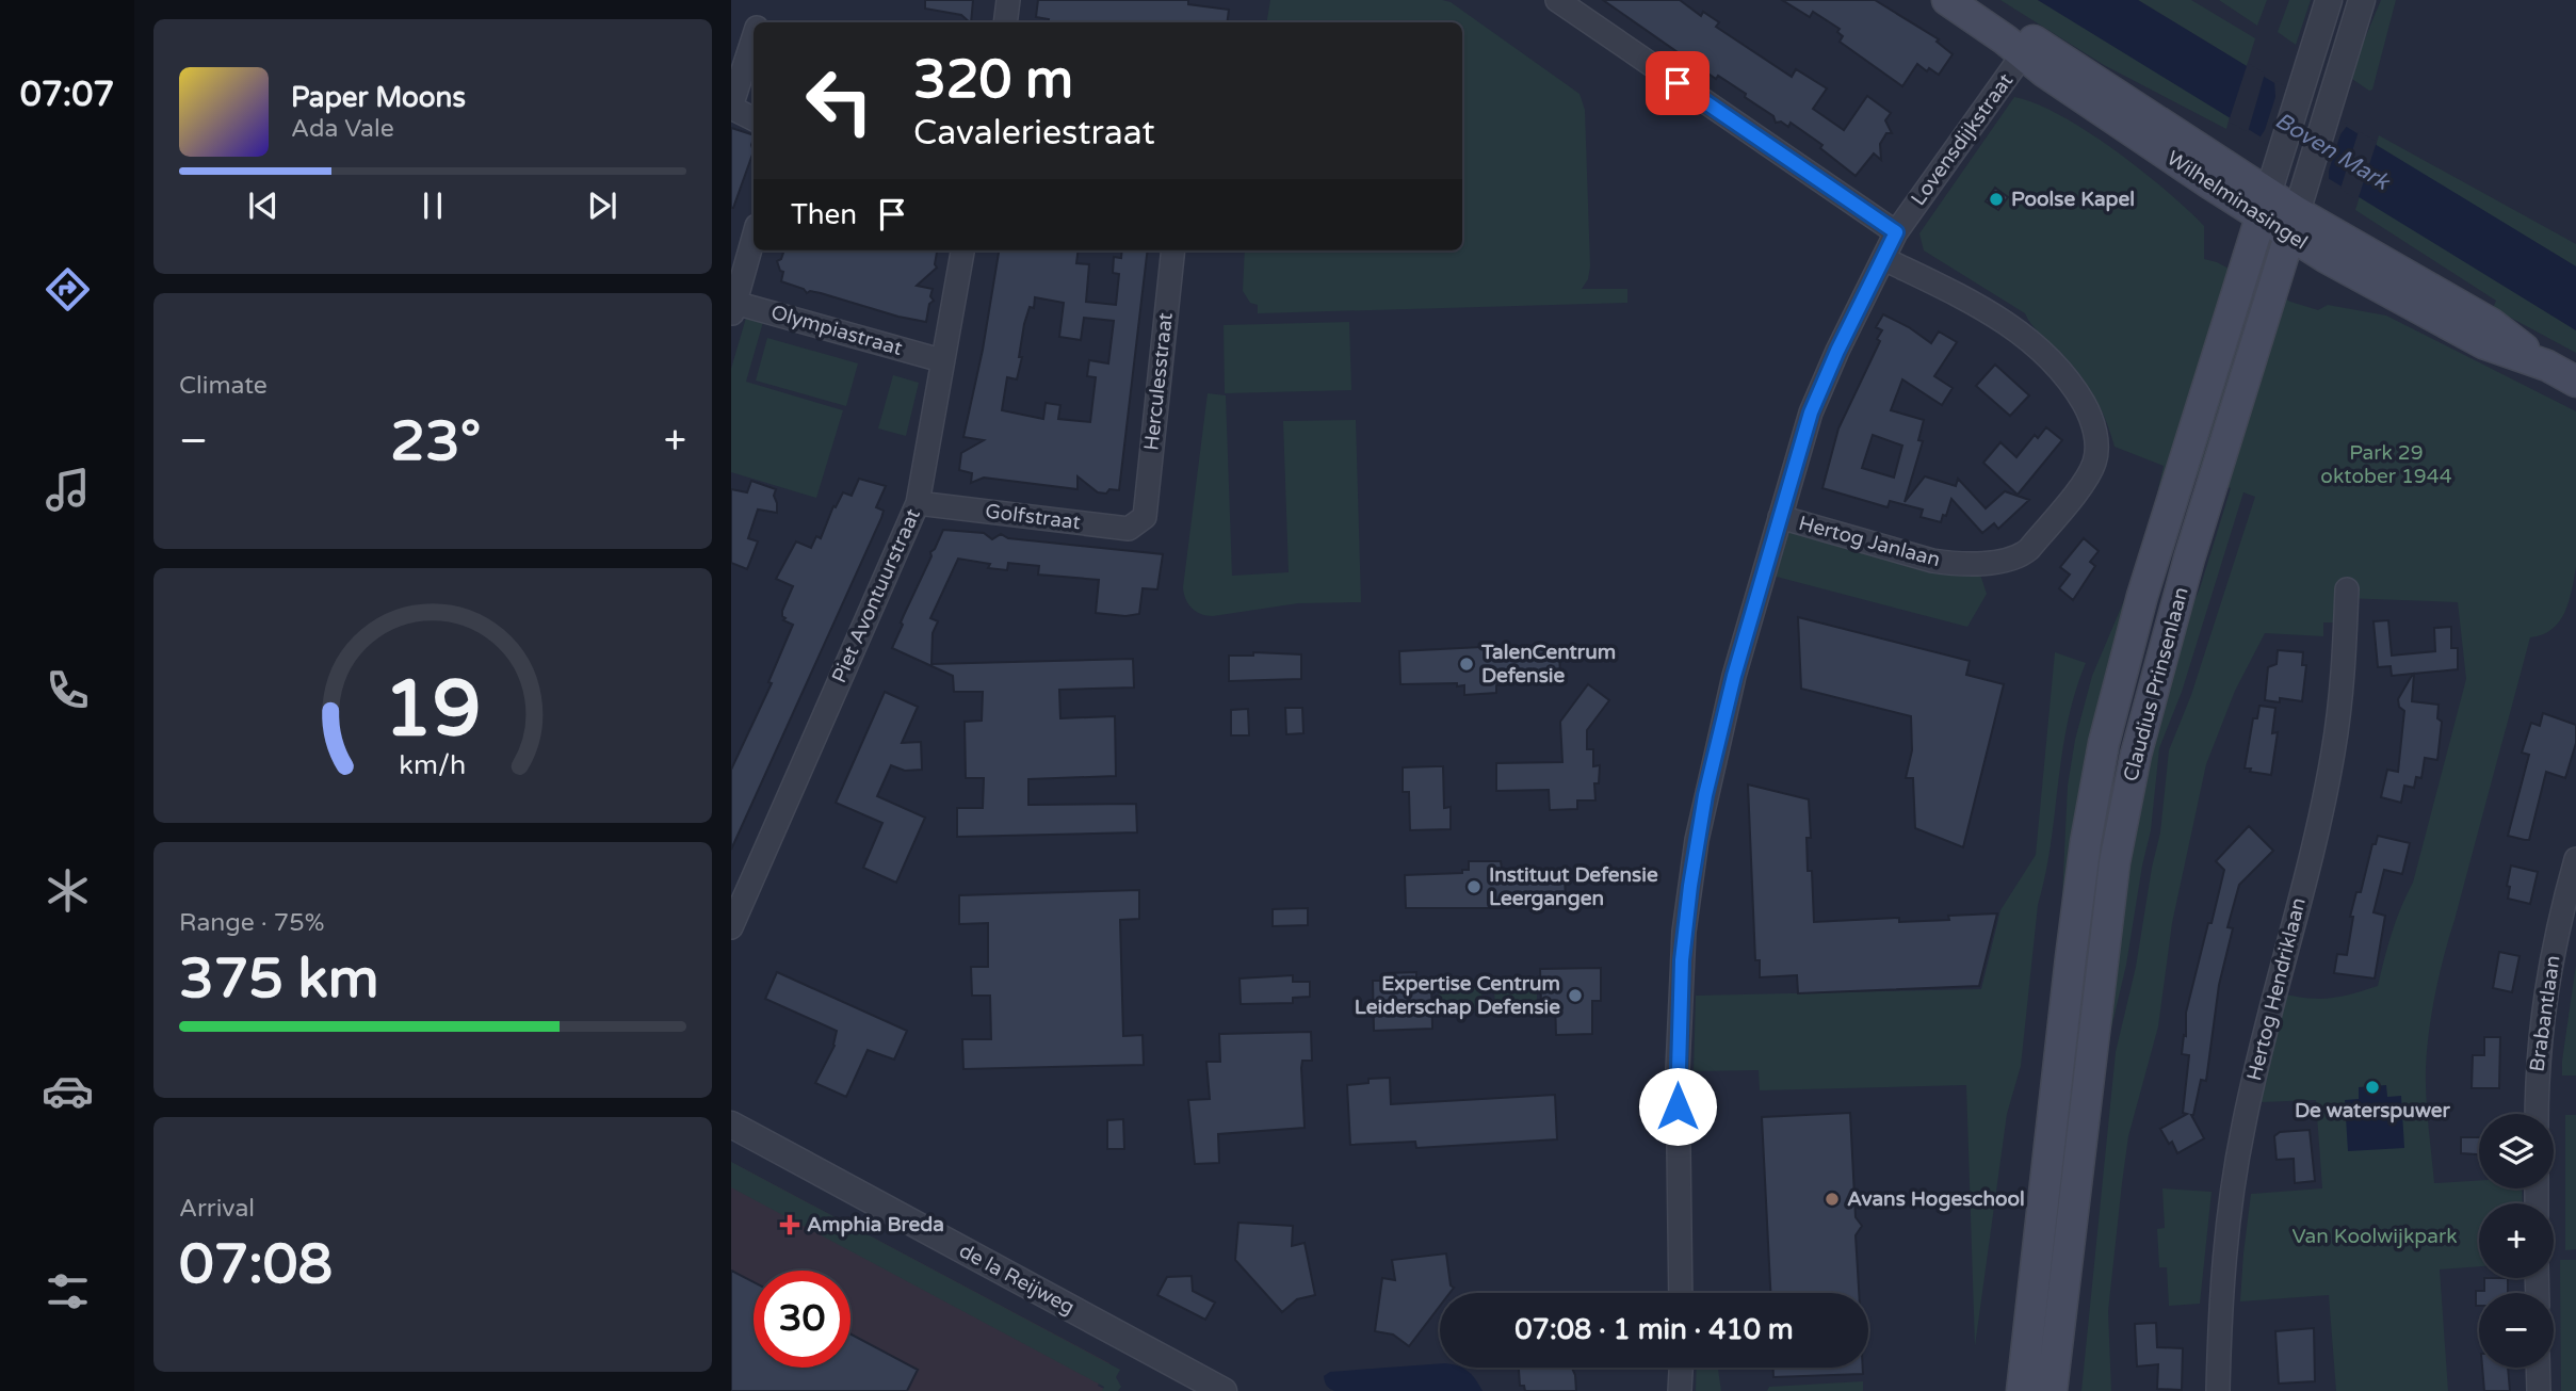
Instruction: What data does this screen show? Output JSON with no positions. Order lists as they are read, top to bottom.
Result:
{
  "streets": {
    "main road": ["Wilhelminasingel", "Claudius Prinsenlaan"],
    "street": [
      "Lovensdijkstraat",
      "Olympiastraat",
      "Herculesstraat",
      "Golfstraat",
      "Hertog Janlaan",
      "Piet Avontuurstraat",
      "Hertog Hendriklaan",
      "Brabantlaan",
      "de la Reijweg"
    ]
  },
  "crossings": [
    ["Lovensdijkstraat", "Wilhelminasingel"],
    ["Lovensdijkstraat", "Hertog Janlaan"],
    ["Wilhelminasingel", "Claudius Prinsenlaan"],
    ["Olympiastraat", "Piet Avontuurstraat"],
    ["Herculesstraat", "Golfstraat"],
    ["Golfstraat", "Piet Avontuurstraat"]
  ],
  "water": ["Boven Mark"],
  "parks": ["Park 29 oktober 1944", "Van Koolwijkpark"],
  "places": {
    "other": [
      "Poolse Kapel",
      "TalenCentrum Defensie",
      "Instituut Defensie Leergangen",
      "Expertise Centrum Leiderschap Defensie",
      "De waterspuwer",
      "Avans Hogeschool"
    ],
    "health": ["Amphia Breda"]
  },
  "page": {
    "tabs": "07:07",
    "turn": ["320 m", "Cavaleriestraat"],
    "song": ["Paper Moons", "Ada Vale"],
    "then": "Then",
    "tile": [
      "Climate",
      ["Range · 75%", "375 km"],
      ["Arrival", "07:08"]
    ],
    "heat": ["−", "23°", "+"],
    "map_buttons": ["+", "−"],
    "limit": "30",
    "trip": "07:08 · 1 min · 410 m",
    "gauge": ["19", "km/h"]
  }
}
